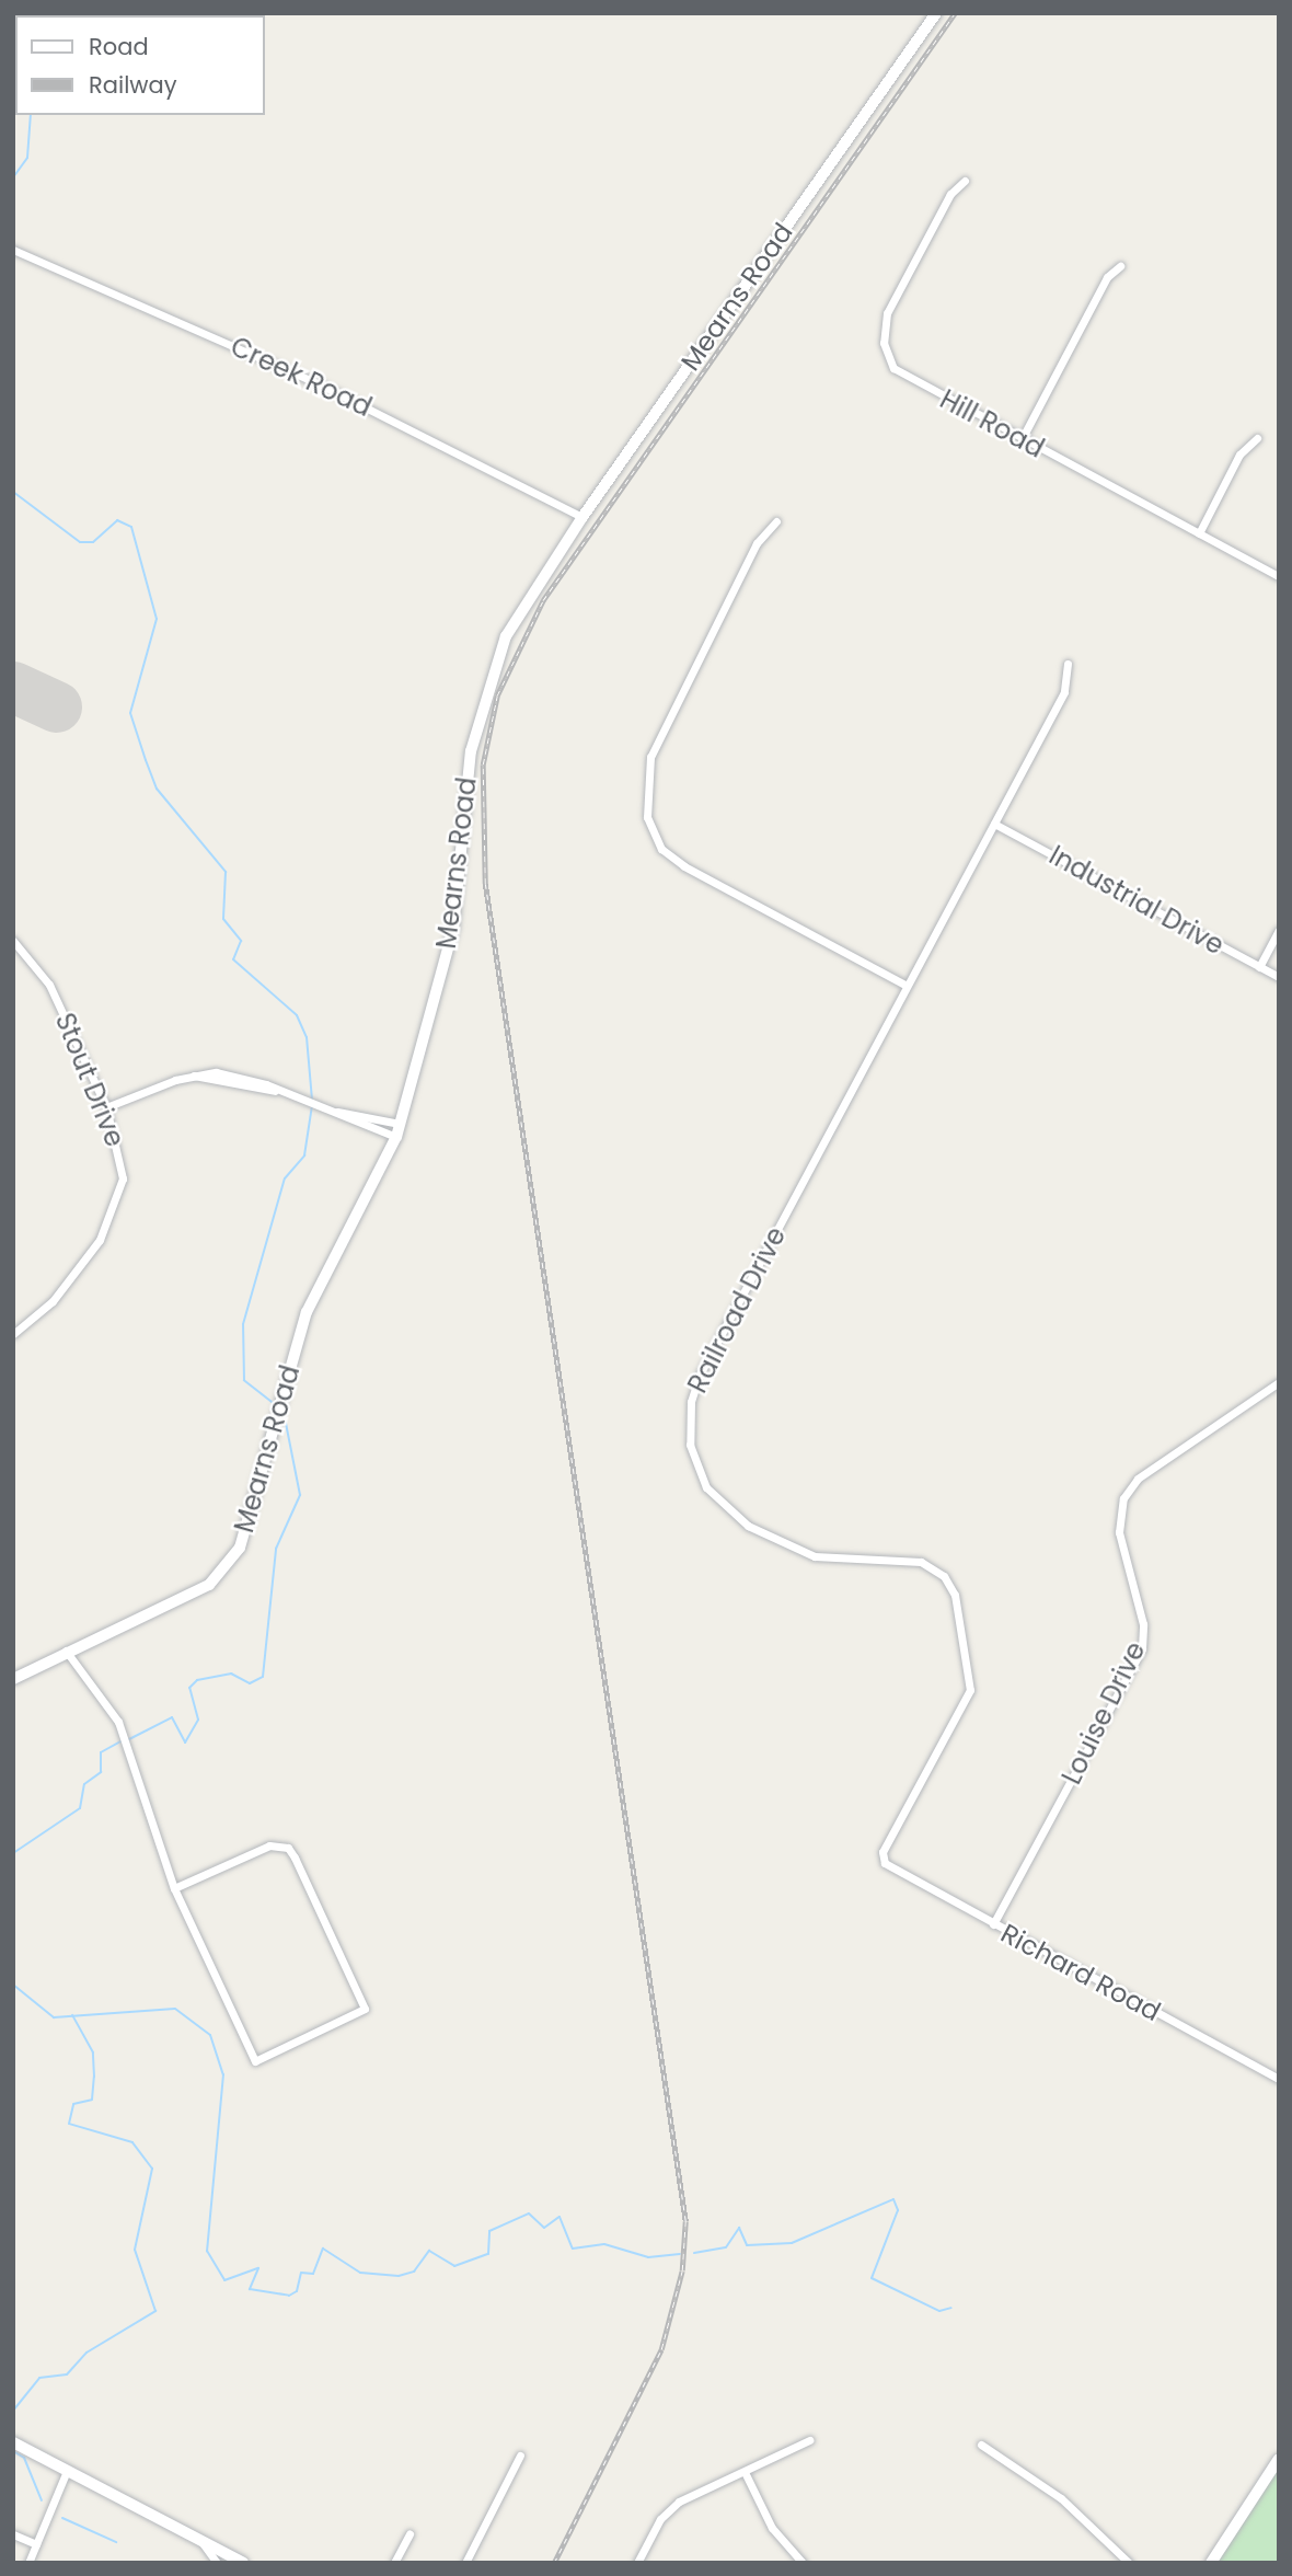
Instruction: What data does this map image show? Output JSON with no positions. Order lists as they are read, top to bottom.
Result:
{
  "streets": {
    "street": [
      "Mearns Road",
      "Creek Road",
      "Hill Road",
      "Industrial Drive",
      "Stout Drive",
      "Railroad Drive",
      "Louise Drive",
      "Richard Road"
    ]
  },
  "crossings": [
    ["Mearns Road", "Creek Road"],
    ["Industrial Drive", "Railroad Drive"],
    ["Railroad Drive", "Richard Road"],
    ["Louise Drive", "Richard Road"]
  ],
  "legend": ["Road", "Railway"]
}
